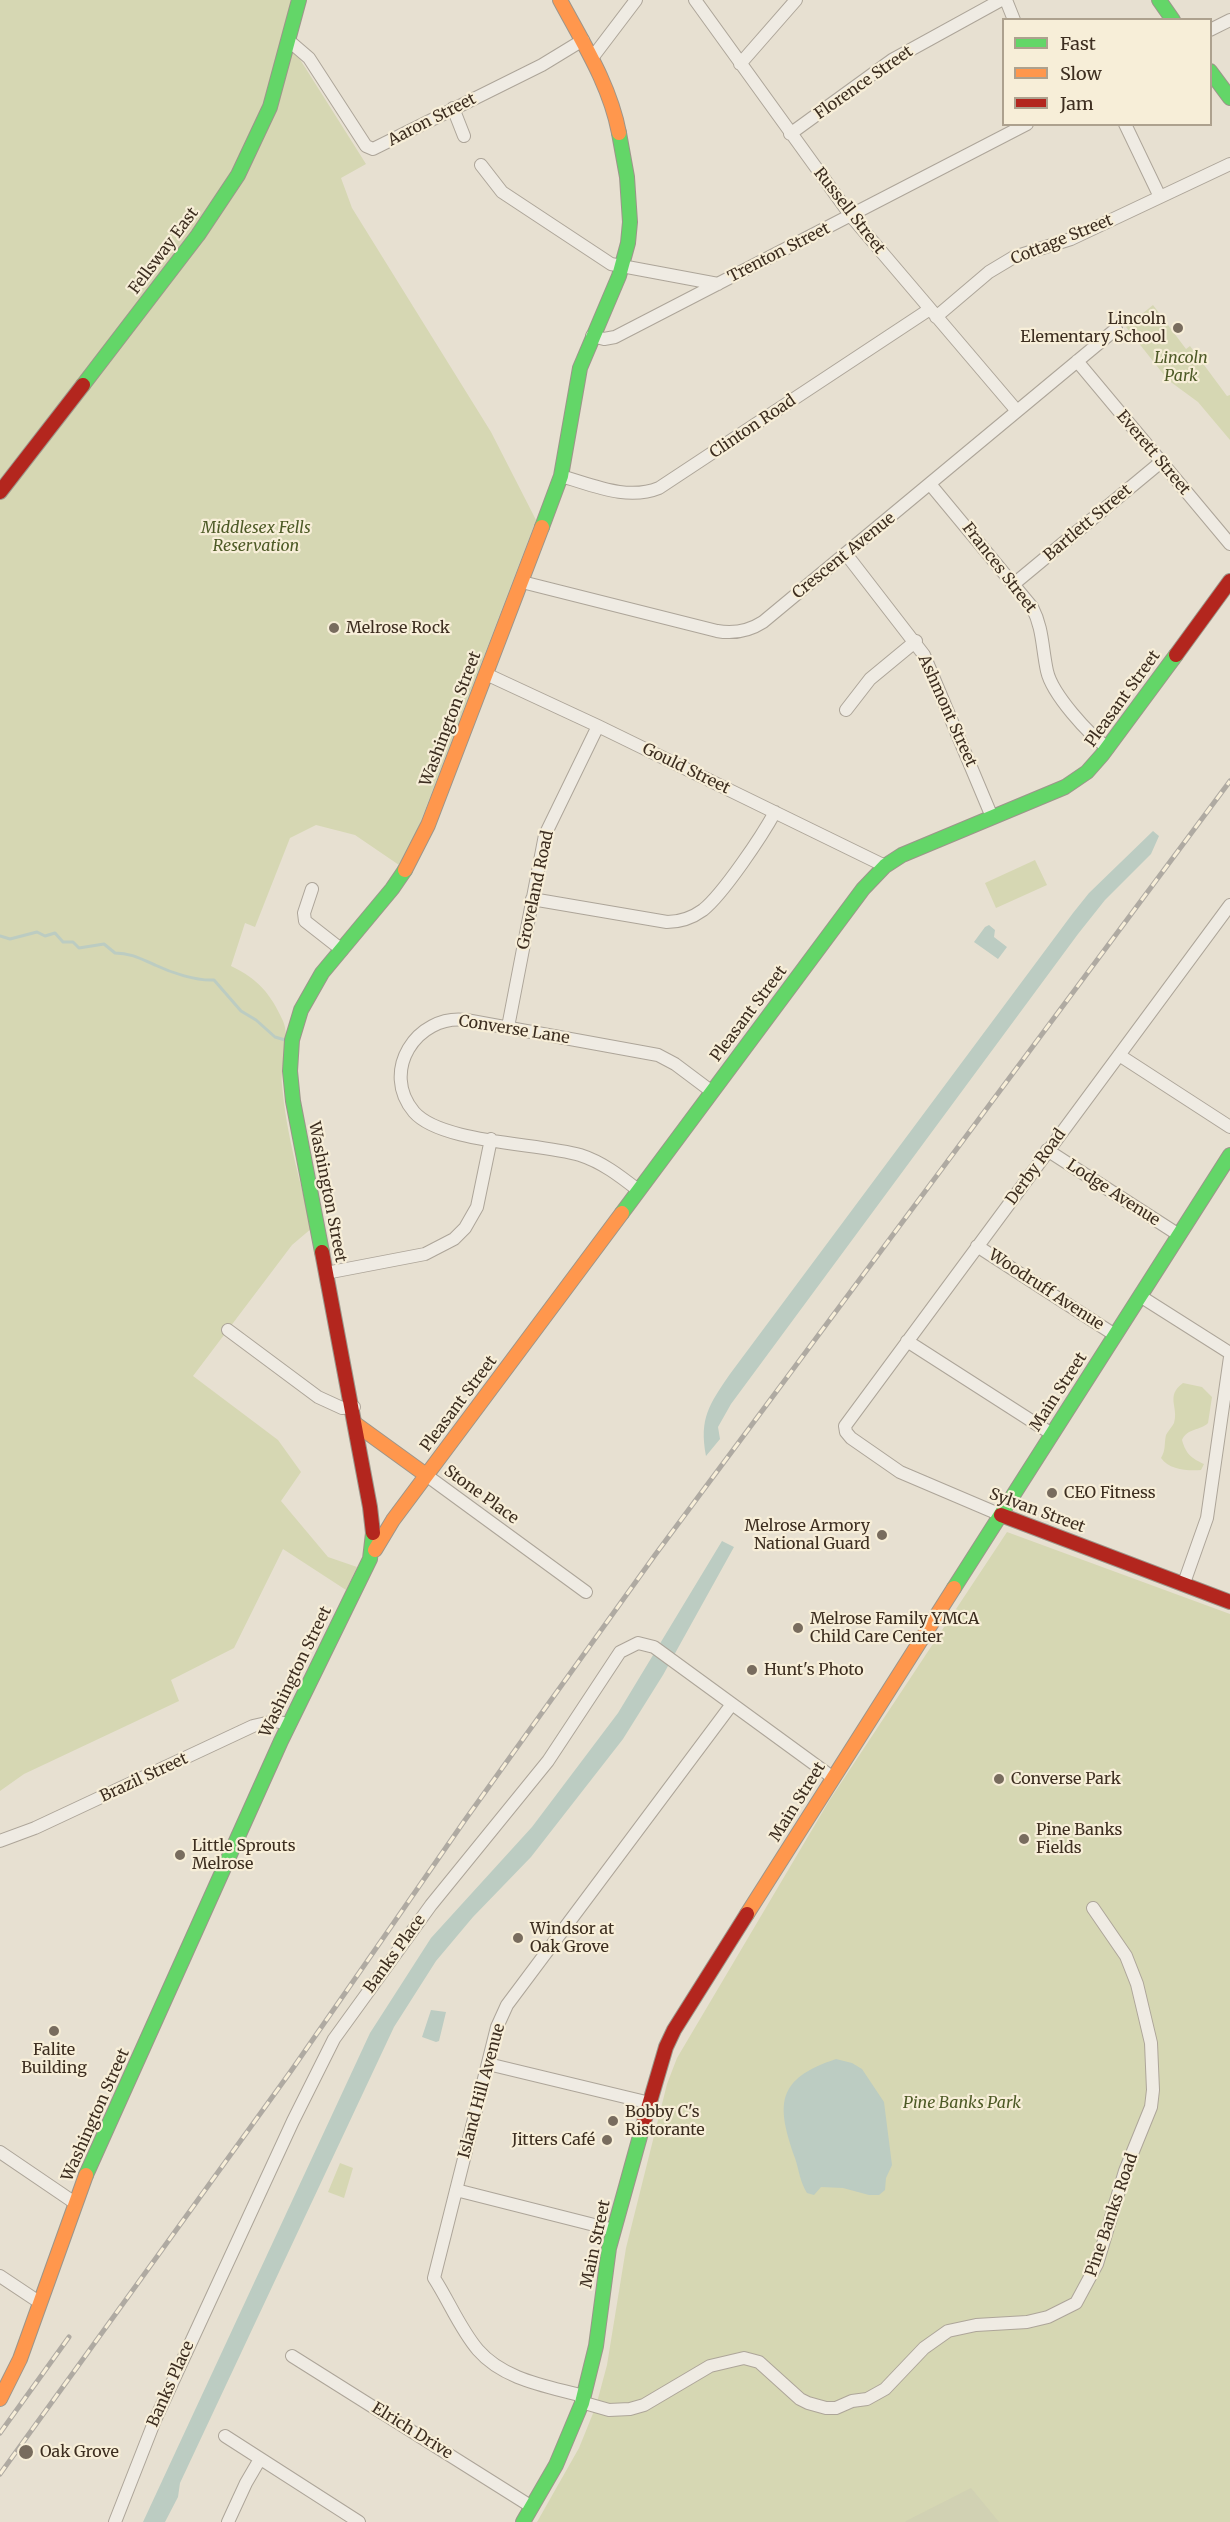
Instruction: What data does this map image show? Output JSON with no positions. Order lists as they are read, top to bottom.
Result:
{
  "streets": {
    "main road": [
      "Fellsway East",
      "Pleasant Street",
      "Washington Street",
      "Main Street",
      "Stone Place",
      "Sylvan Street"
    ],
    "street": [
      "Florence Street",
      "Aaron Street",
      "Russell Street",
      "Cottage Street",
      "Trenton Street",
      "Clinton Road",
      "Everett Street",
      "Bartlett Street",
      "Crescent Avenue",
      "Frances Street",
      "Ashmont Street",
      "Gould Street",
      "Groveland Road",
      "Converse Lane",
      "Derby Road",
      "Lodge Avenue",
      "Woodruff Avenue",
      "Brazil Street",
      "Banks Place",
      "Island Hill Avenue",
      "Pine Banks Road",
      "Elrich Drive"
    ]
  },
  "crossings": [
    ["Florence Street", "Russell Street"],
    ["Aaron Street", "Fellsway East"],
    ["Aaron Street", "Washington Street"],
    ["Russell Street", "Cottage Street"],
    ["Russell Street", "Trenton Street"],
    ["Russell Street", "Clinton Road"],
    ["Russell Street", "Crescent Avenue"],
    ["Cottage Street", "Clinton Road"],
    ["Trenton Street", "Washington Street"],
    ["Clinton Road", "Washington Street"],
    ["Everett Street", "Bartlett Street"],
    ["Everett Street", "Crescent Avenue"],
    ["Bartlett Street", "Frances Street"],
    ["Crescent Avenue", "Frances Street"],
    ["Crescent Avenue", "Ashmont Street"],
    ["Crescent Avenue", "Washington Street"],
    ["Frances Street", "Pleasant Street"],
    ["Pleasant Street", "Ashmont Street"],
    ["Pleasant Street", "Washington Street"],
    ["Pleasant Street", "Gould Street"],
    ["Pleasant Street", "Converse Lane"],
    ["Pleasant Street", "Stone Place"],
    ["Washington Street", "Gould Street"],
    ["Washington Street", "Stone Place"],
    ["Washington Street", "Brazil Street"],
    ["Gould Street", "Groveland Road"],
    ["Groveland Road", "Converse Lane"],
    ["Derby Road", "Lodge Avenue"],
    ["Derby Road", "Woodruff Avenue"],
    ["Derby Road", "Sylvan Street"],
    ["Lodge Avenue", "Main Street"],
    ["Woodruff Avenue", "Main Street"],
    ["Main Street", "Sylvan Street"],
    ["Main Street", "Banks Place"],
    ["Main Street", "Island Hill Avenue"],
    ["Main Street", "Pine Banks Road"],
    ["Main Street", "Elrich Drive"],
    ["Banks Place", "Island Hill Avenue"],
    ["Island Hill Avenue", "Pine Banks Road"]
  ],
  "parks": ["Lincoln Park", "Middlesex Fells Reservation", "Pine Banks Park"],
  "places": [
    "Lincoln Elementary School",
    "Melrose Rock",
    "CEO Fitness",
    "Melrose Armory National Guard",
    "Melrose Family YMCA Child Care Center",
    "Hunt's Photo",
    "Converse Park",
    "Pine Banks Fields",
    "Little Sprouts Melrose",
    "Windsor at Oak Grove",
    "Falite Building",
    "Bobby C's Ristorante",
    "Jitters Café",
    "Oak Grove"
  ],
  "legend": ["Fast", "Slow", "Jam"]
}
